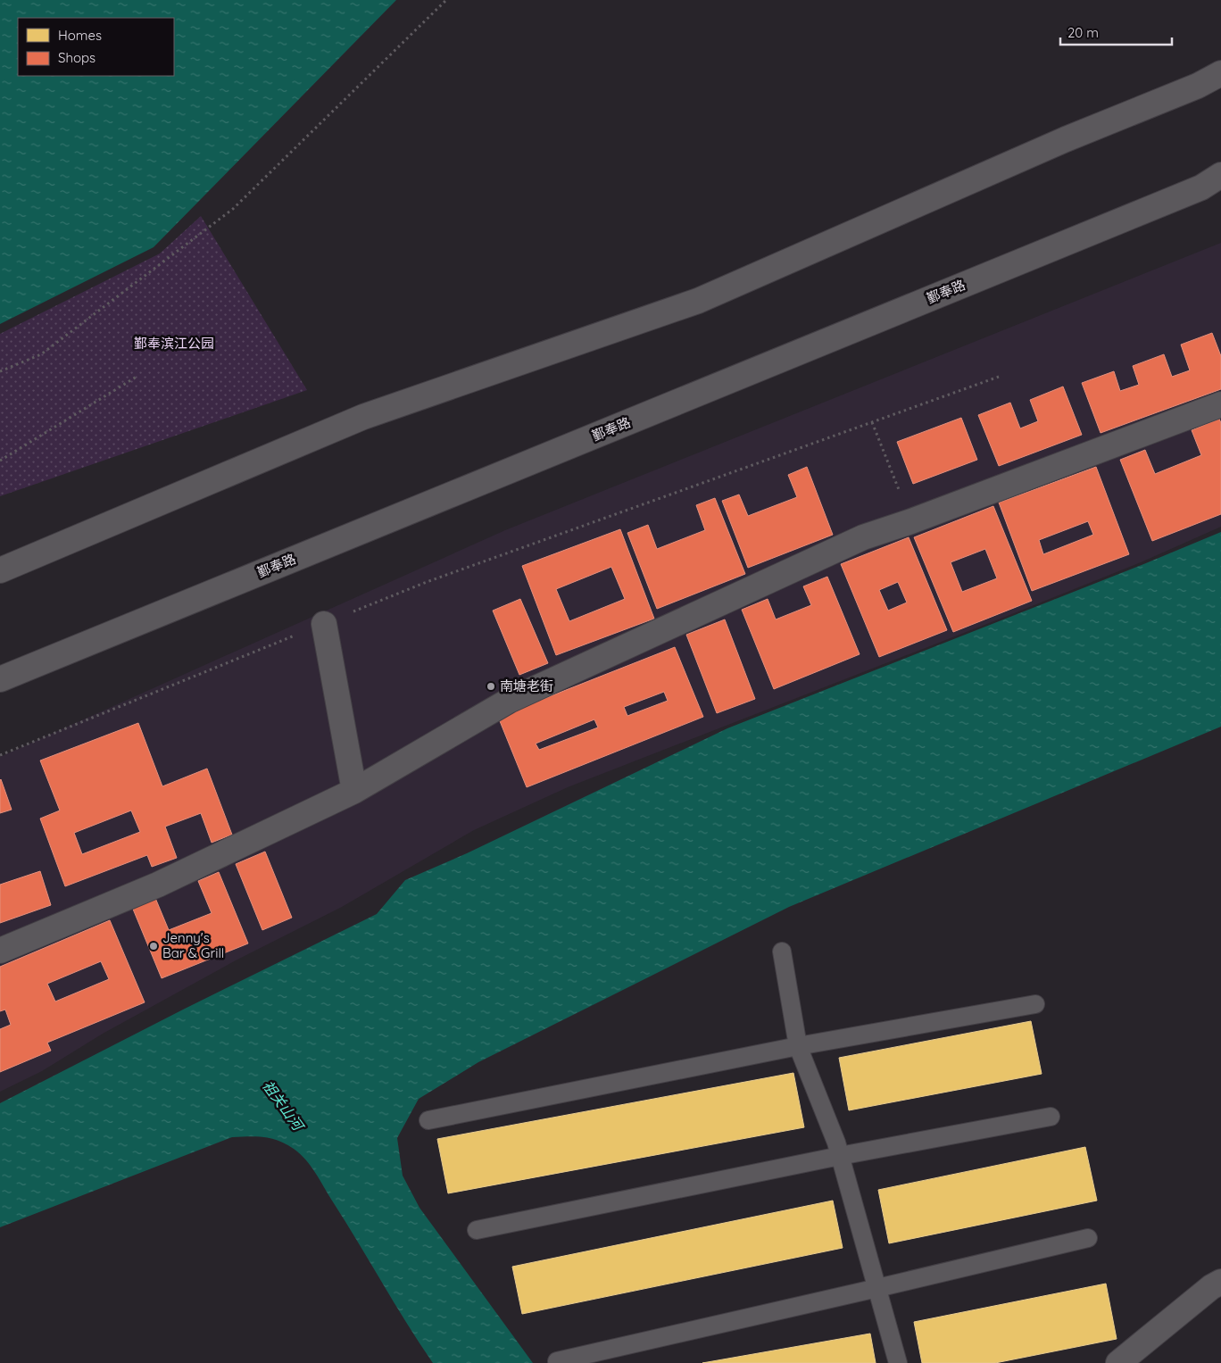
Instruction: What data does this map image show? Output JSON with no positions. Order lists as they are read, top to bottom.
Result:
{
  "streets": {
    "main road": ["鄞奉路"]
  },
  "water": ["祖关山河"],
  "parks": ["鄞奉滨江公园"],
  "places": ["南塘老街", "Jenny's Bar & Grill"],
  "legend": ["Homes", "Shops"],
  "scale_bar": "20 m"
}
